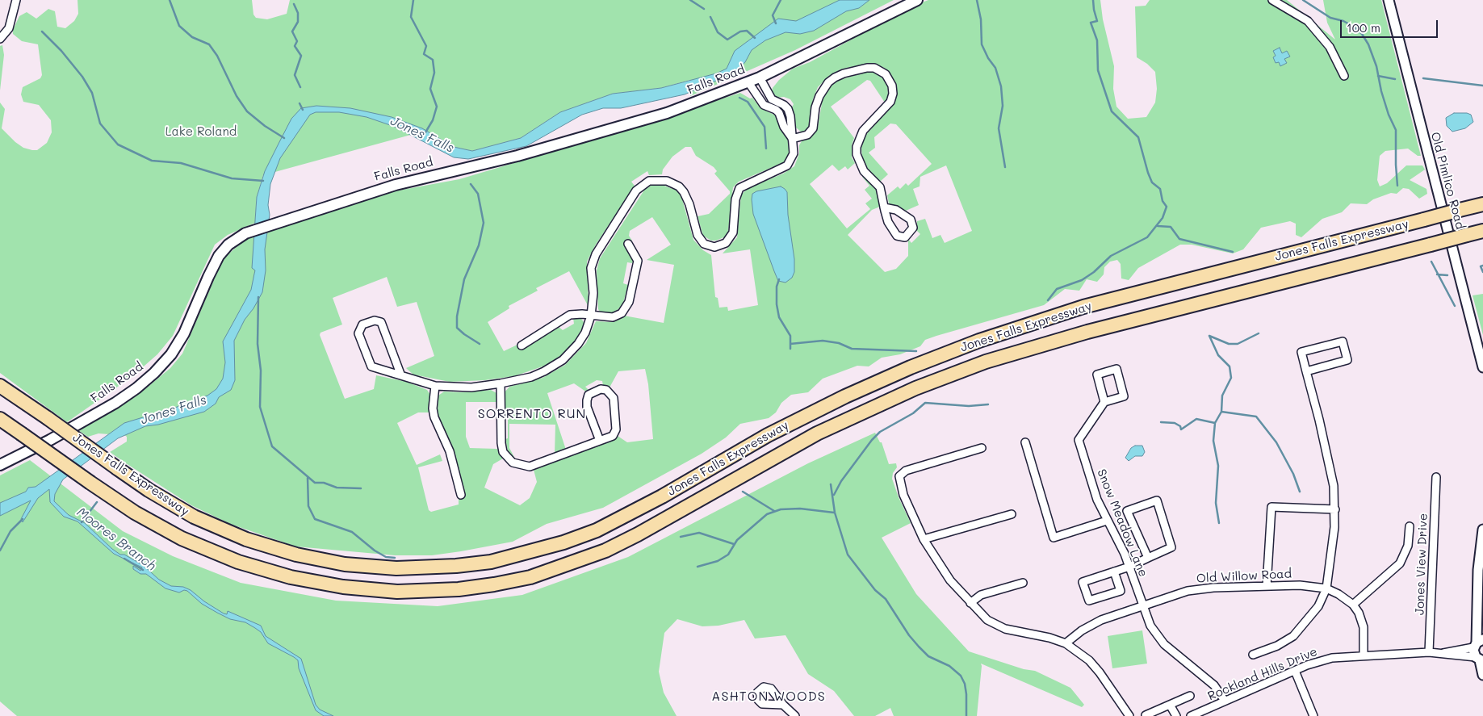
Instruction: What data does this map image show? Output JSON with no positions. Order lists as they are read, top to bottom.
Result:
{
  "streets": {
    "highway": ["Jones Falls Expressway"],
    "main road": ["Falls Road"],
    "street": [
      "Old Pimlico Road",
      "Snow Meadow Lane",
      "Jones View Drive",
      "Old Willow Road",
      "Rockland Hills Drive"
    ]
  },
  "crossings": [
    ["Snow Meadow Lane", "Old Willow Road"],
    ["Snow Meadow Lane", "Rockland Hills Drive"],
    ["Jones View Drive", "Rockland Hills Drive"],
    ["Old Willow Road", "Rockland Hills Drive"]
  ],
  "districts": ["SORRENTO RUN", "ASHTON WOODS"],
  "water": ["Jones Falls", "Moores Branch"],
  "parks": ["Lake Roland"],
  "scale_bar": "100 m"
}
